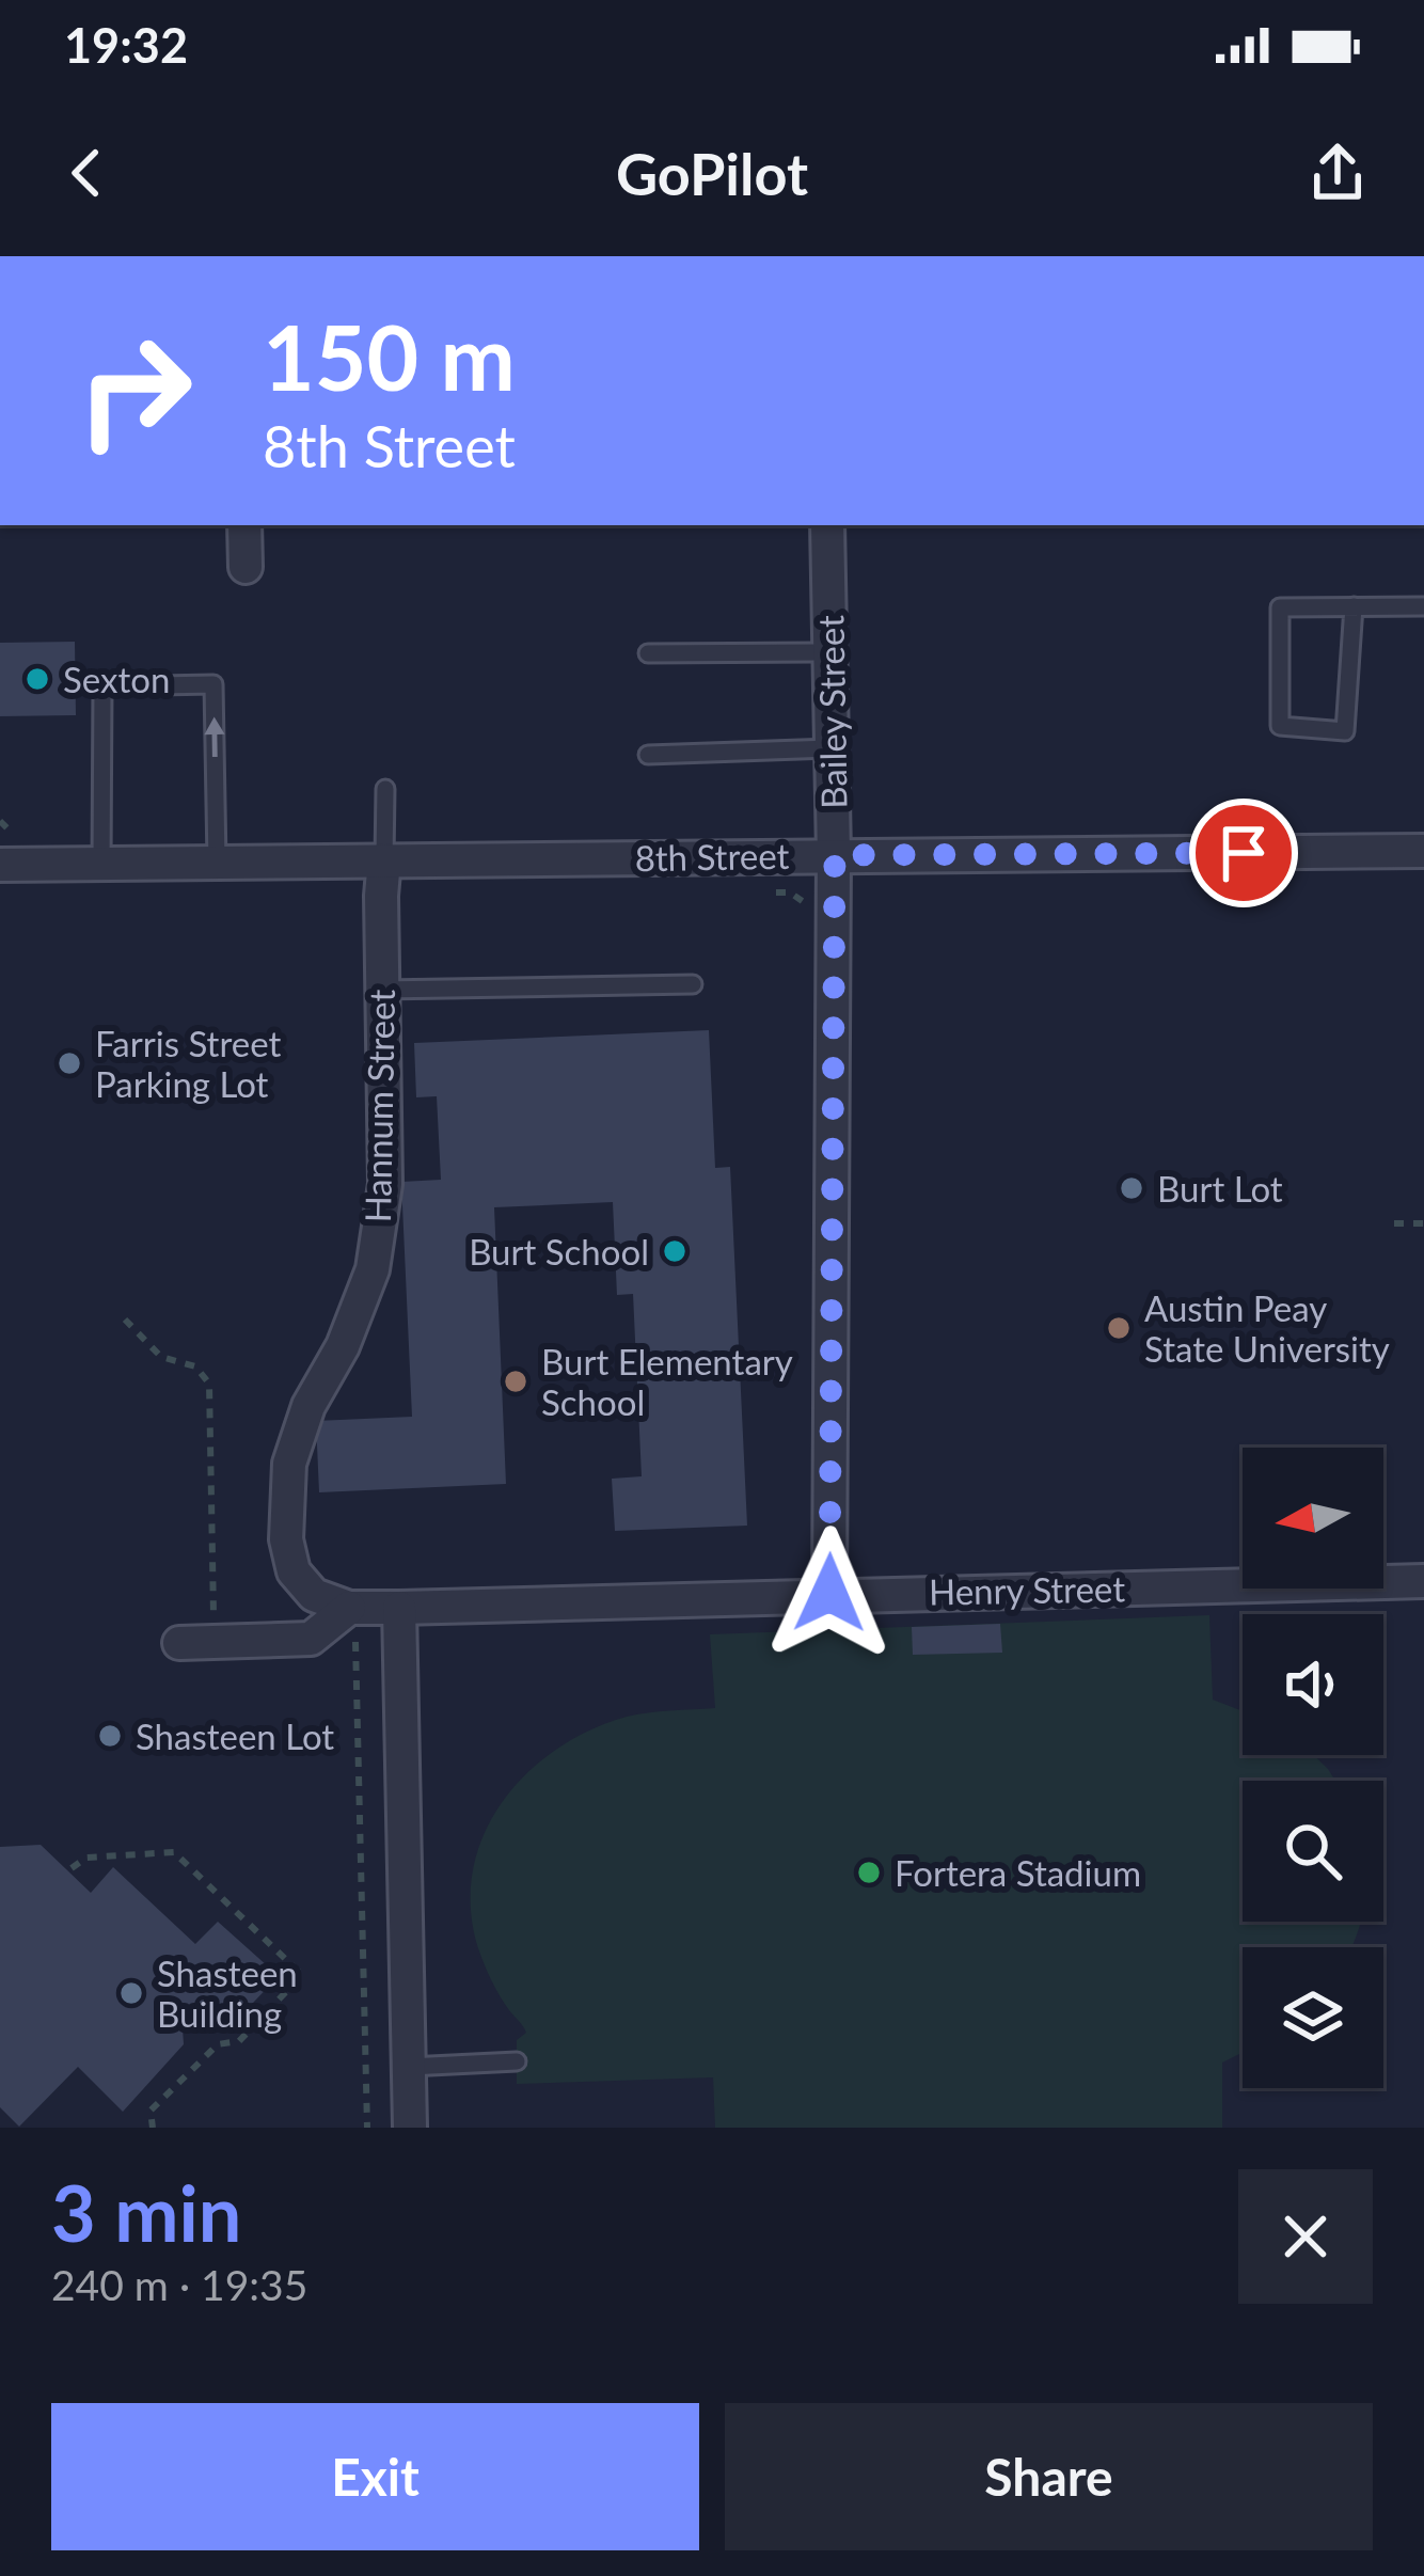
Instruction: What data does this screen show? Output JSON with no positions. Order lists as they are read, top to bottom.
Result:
{
  "streets": {
    "street": [
      "Bailey Street",
      "8th Street",
      "Hannum Street",
      "Henry Street"
    ]
  },
  "crossings": [
    ["Bailey Street", "8th Street"],
    ["Bailey Street", "Henry Street"],
    ["8th Street", "Hannum Street"]
  ],
  "places": [
    "Sexton",
    "Farris Street Parking Lot",
    "Burt Lot",
    "Burt School",
    "Austin Peay State University",
    "Burt Elementary School",
    "Shasteen Lot",
    "Fortera Stadium",
    "Shasteen Building"
  ],
  "north": "left",
  "page": {
    "status": "19:32",
    "header": "GoPilot",
    "turn": ["150 m", "8th Street"],
    "heading": ["3 min", "240 m · 19:35"],
    "buttons": ["Exit", "Share"]
  }
}
